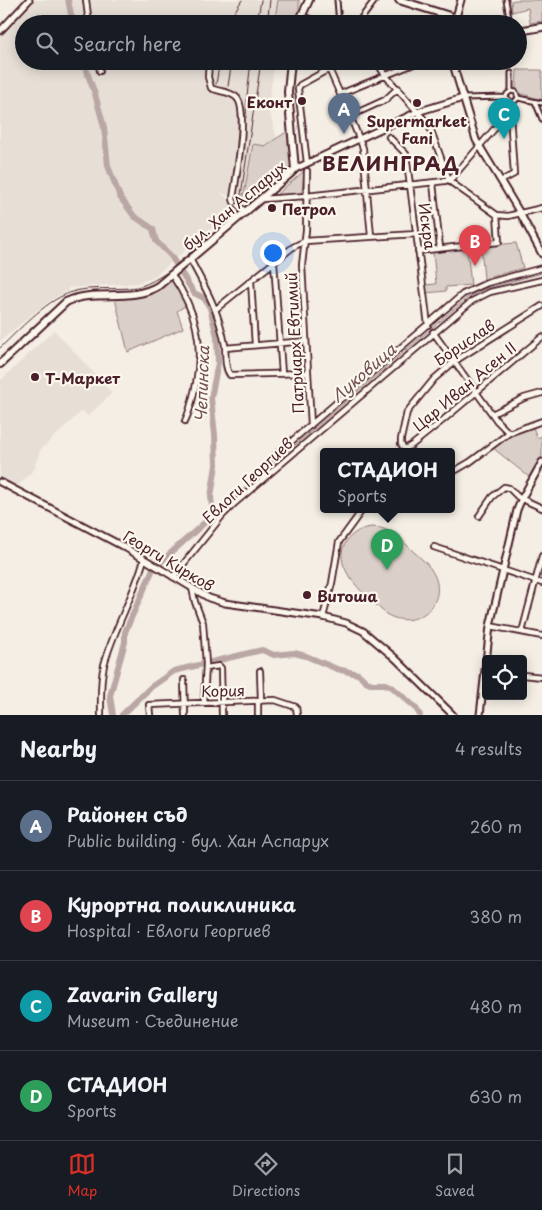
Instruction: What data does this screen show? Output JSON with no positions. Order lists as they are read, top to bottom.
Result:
{
  "streets": {
    "main road": ["бул. Хан Аспарух"],
    "street": [
      "Искра",
      "Борислав",
      "Патриарх Евтимий",
      "Цар Иван Асен II",
      "Евлоги Георгиев",
      "Георги Кирков",
      "Кория"
    ]
  },
  "crossings": [
    ["Искра", "Евлоги Георгиев"],
    ["Патриарх Евтимий", "Евлоги Георгиев"],
    ["Евлоги Георгиев", "Георги Кирков"]
  ],
  "districts": ["ВЕЛИНГРАД"],
  "water": ["Луковица", "Чепинска"],
  "places": [
    "Еконт",
    "Supermarket Fani",
    "Петрол",
    "Т-Маркет",
    "Витоша"
  ],
  "page": {
    "search": "Search here",
    "pins": [
      "A",
      "C",
      "B",
      "D"
    ],
    "popup": ["СТАДИОН", "Sports"],
    "heading": ["Nearby", "4 results"],
    "list": [
      {
        "mark": "A",
        "name": "Районен съд",
        "note": "Public building · бул. Хан Аспарух",
        "value": "260 m"
      },
      {
        "mark": "B",
        "name": "Курортна поликлиника",
        "note": "Hospital · Евлоги Георгиев",
        "value": "380 m"
      },
      {
        "mark": "C",
        "name": "Zavarin Gallery",
        "note": "Museum · Съединение",
        "value": "480 m"
      },
      {
        "mark": "D",
        "name": "СТАДИОН",
        "note": "Sports",
        "value": "630 m"
      }
    ],
    "nav": ["Map", "Directions", "Saved"]
  }
}
